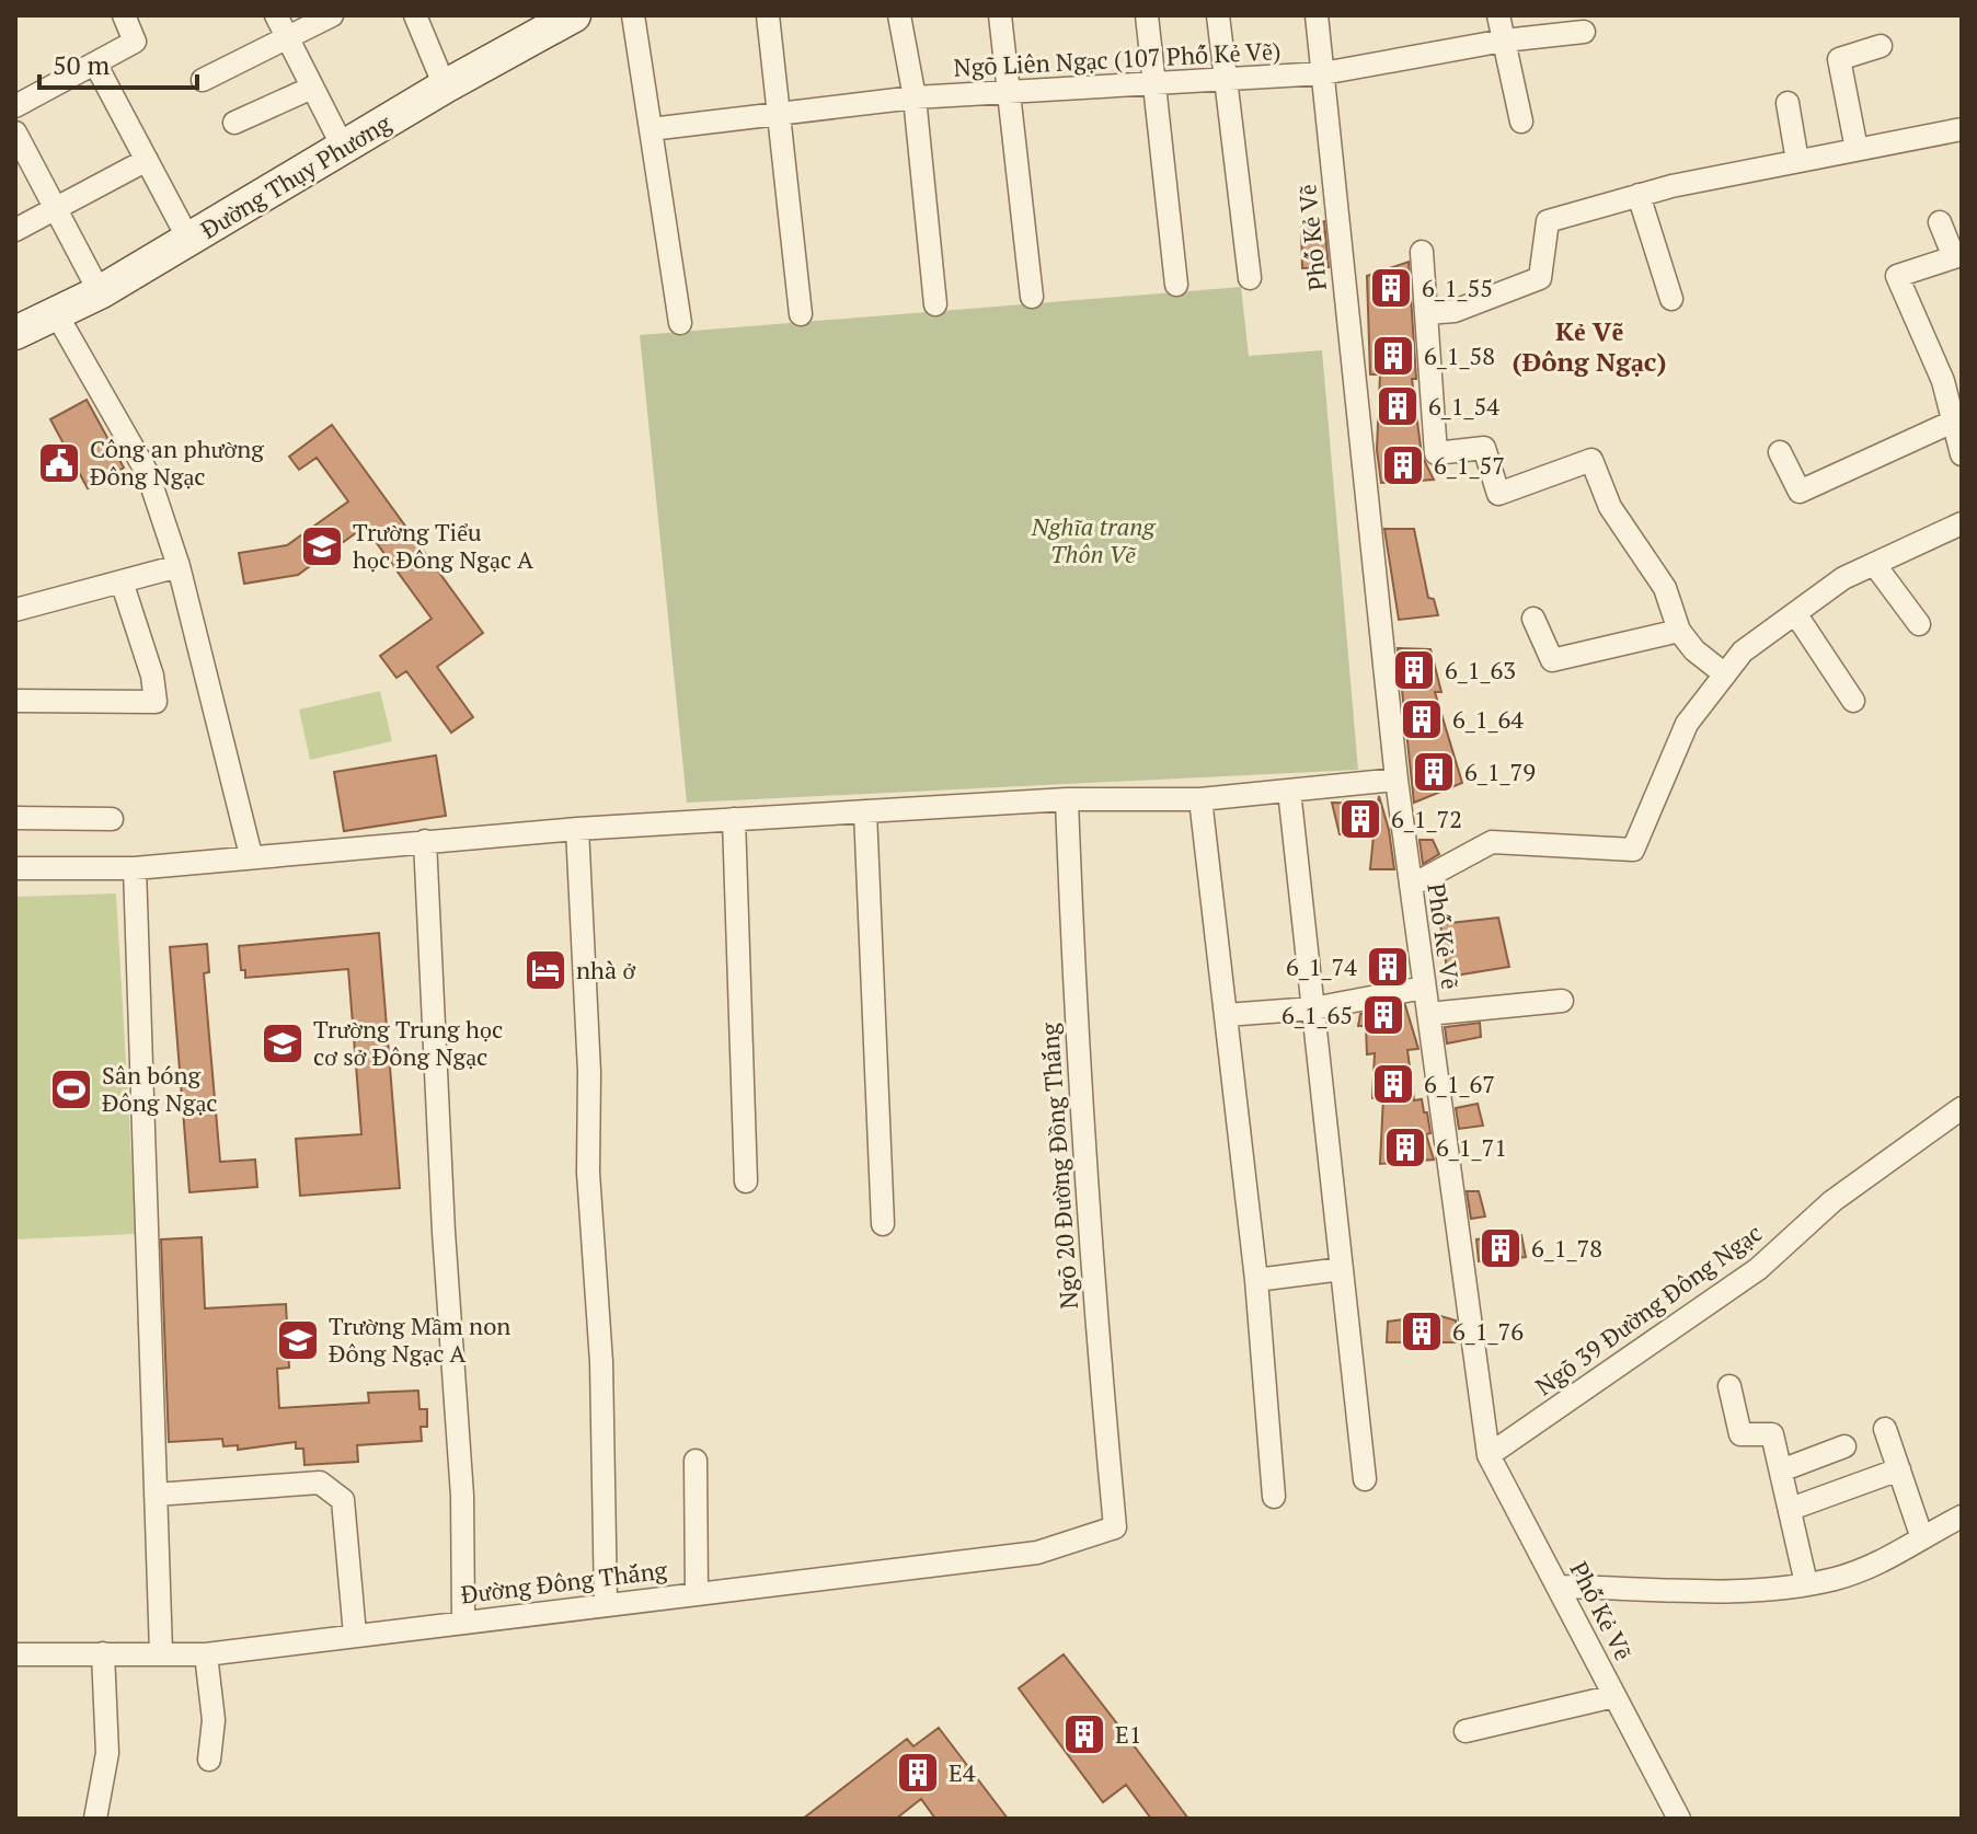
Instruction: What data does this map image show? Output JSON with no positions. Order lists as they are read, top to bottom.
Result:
{
  "streets": {
    "main road": ["Đường Thụy Phương"],
    "street": [
      "Ngõ Liên Ngạc (107 Phố Kẻ Vẽ)",
      "Phố Kẻ Vẽ",
      "Ngõ 20 Đường Đồng Thắng",
      "Ngõ 39 Đường Đông Ngạc",
      "Đường Đông Thắng"
    ]
  },
  "crossings": [
    ["Ngõ Liên Ngạc (107 Phố Kẻ Vẽ)", "Phố Kẻ Vẽ"],
    ["Phố Kẻ Vẽ", "Ngõ 39 Đường Đông Ngạc"],
    ["Ngõ 20 Đường Đồng Thắng", "Đường Đông Thắng"]
  ],
  "districts": ["Kẻ Vẽ (Đông Ngạc)"],
  "parks": ["Nghĩa trang Thôn Vẽ"],
  "places": {
    "building": [
      "6_1_55",
      "6_1_58",
      "6_1_54",
      "6_1_57",
      "6_1_63",
      "6_1_64",
      "6_1_79",
      "6_1_72",
      "6_1_74",
      "6_1_65",
      "6_1_67",
      "6_1_71",
      "6_1_78",
      "6_1_76",
      "E1",
      "E4"
    ],
    "public building": ["Công an phường Đông Ngạc"],
    "school or university": ["Trường Tiểu học Đông Ngạc A", "Trường Trung học cơ sở Đông Ngạc", "Trường Mầm non Đông Ngạc A"],
    "hotel": ["nhà ở"],
    "sports": ["Sân bóng Đông Ngạc"]
  },
  "scale_bar": "50 m"
}
